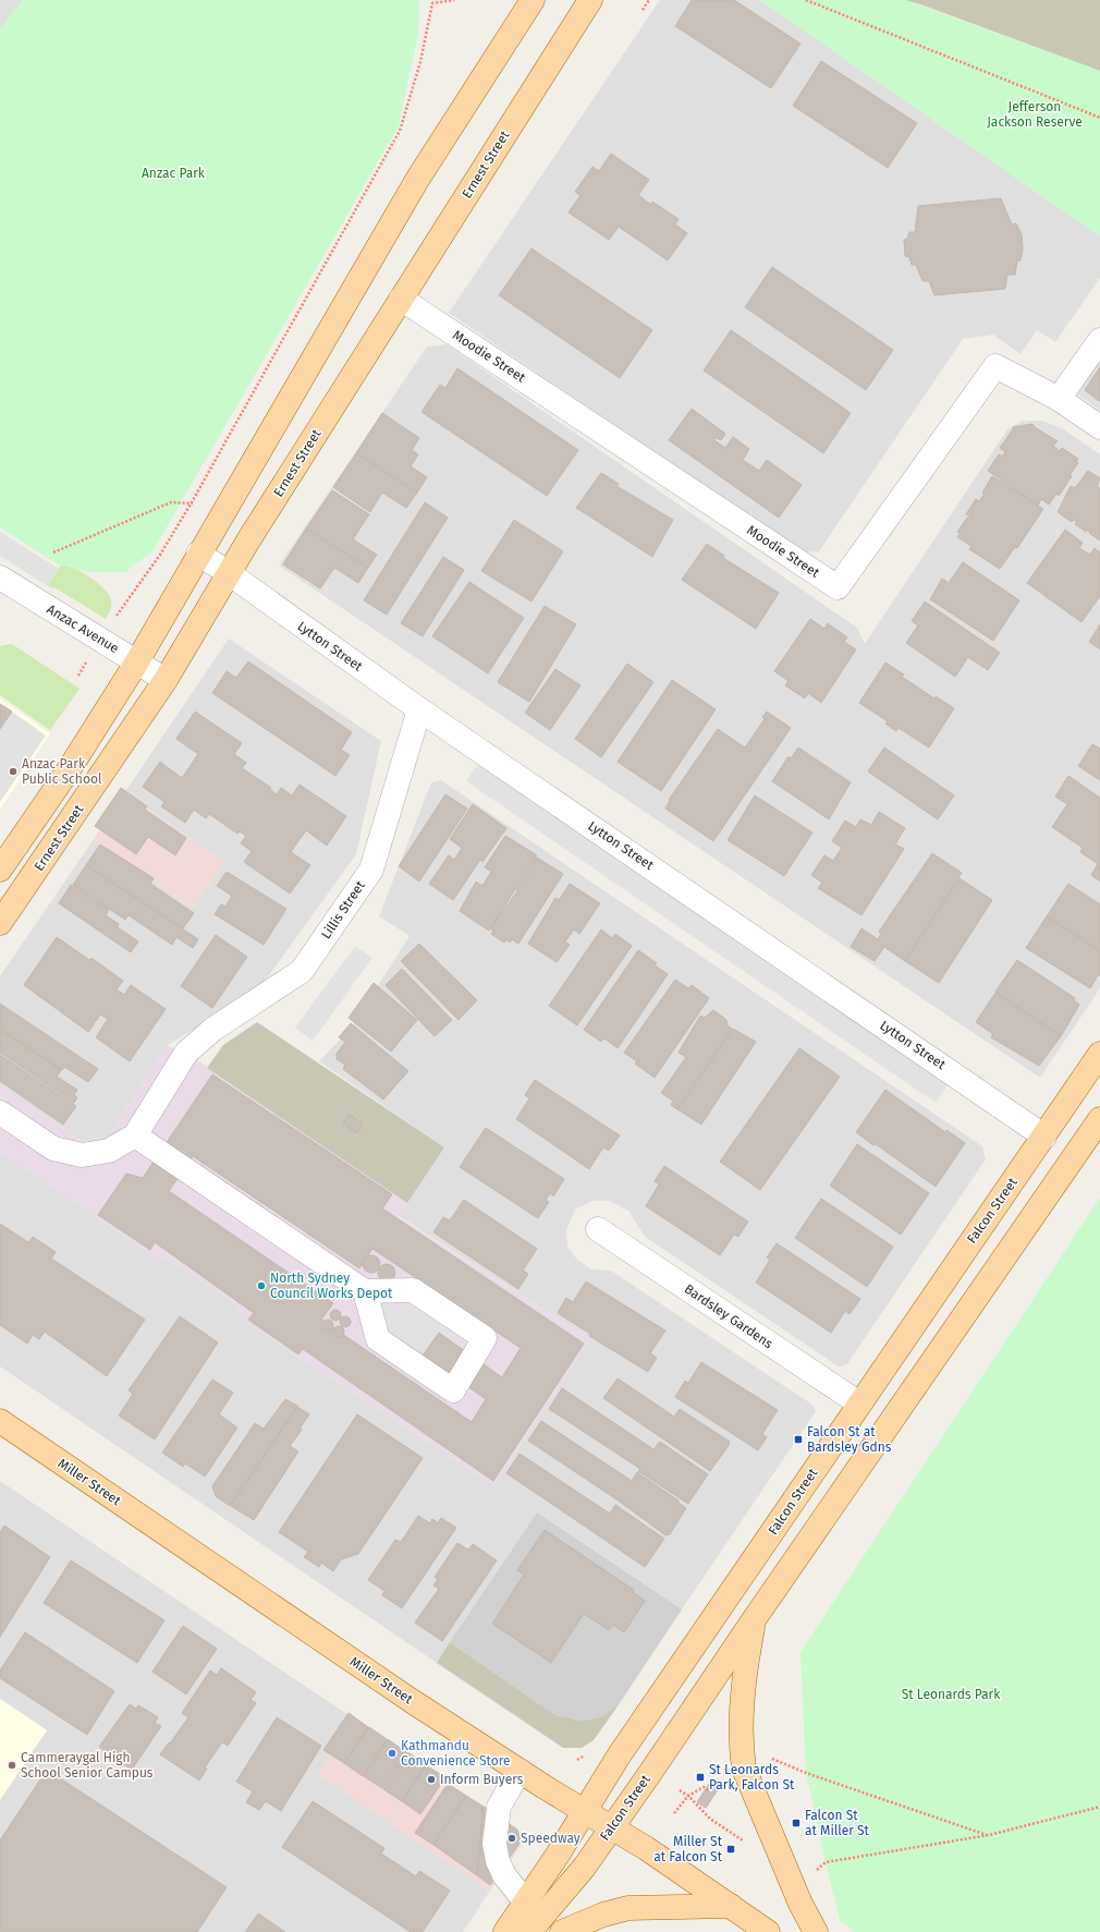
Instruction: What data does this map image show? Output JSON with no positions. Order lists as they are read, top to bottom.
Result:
{
  "streets": {
    "main road": ["Ernest Street", "Falcon Street", "Miller Street"],
    "street": [
      "Moodie Street",
      "Anzac Avenue",
      "Lytton Street",
      "Lillis Street",
      "Bardsley Gardens"
    ]
  },
  "crossings": [
    ["Ernest Street", "Moodie Street"],
    ["Ernest Street", "Anzac Avenue"],
    ["Ernest Street", "Lytton Street"],
    ["Lytton Street", "Lillis Street"],
    ["Lytton Street", "Falcon Street"],
    ["Falcon Street", "Bardsley Gardens"],
    ["Falcon Street", "Miller Street"]
  ],
  "parks": ["Jefferson Jackson Reserve", "Anzac Park", "St Leonards Park"],
  "places": {
    "other": [
      "Anzac Park Public School",
      "North Sydney Council Works Depot",
      "Kathmandu Convenience Store",
      "Cammeraygal High School Senior Campus",
      "Inform Buyers",
      "Speedway"
    ],
    "transit": [
      "Falcon St at Bardsley Gdns",
      "St Leonards Park, Falcon St",
      "Falcon St at Miller St",
      "Miller St at Falcon St"
    ]
  }
}
